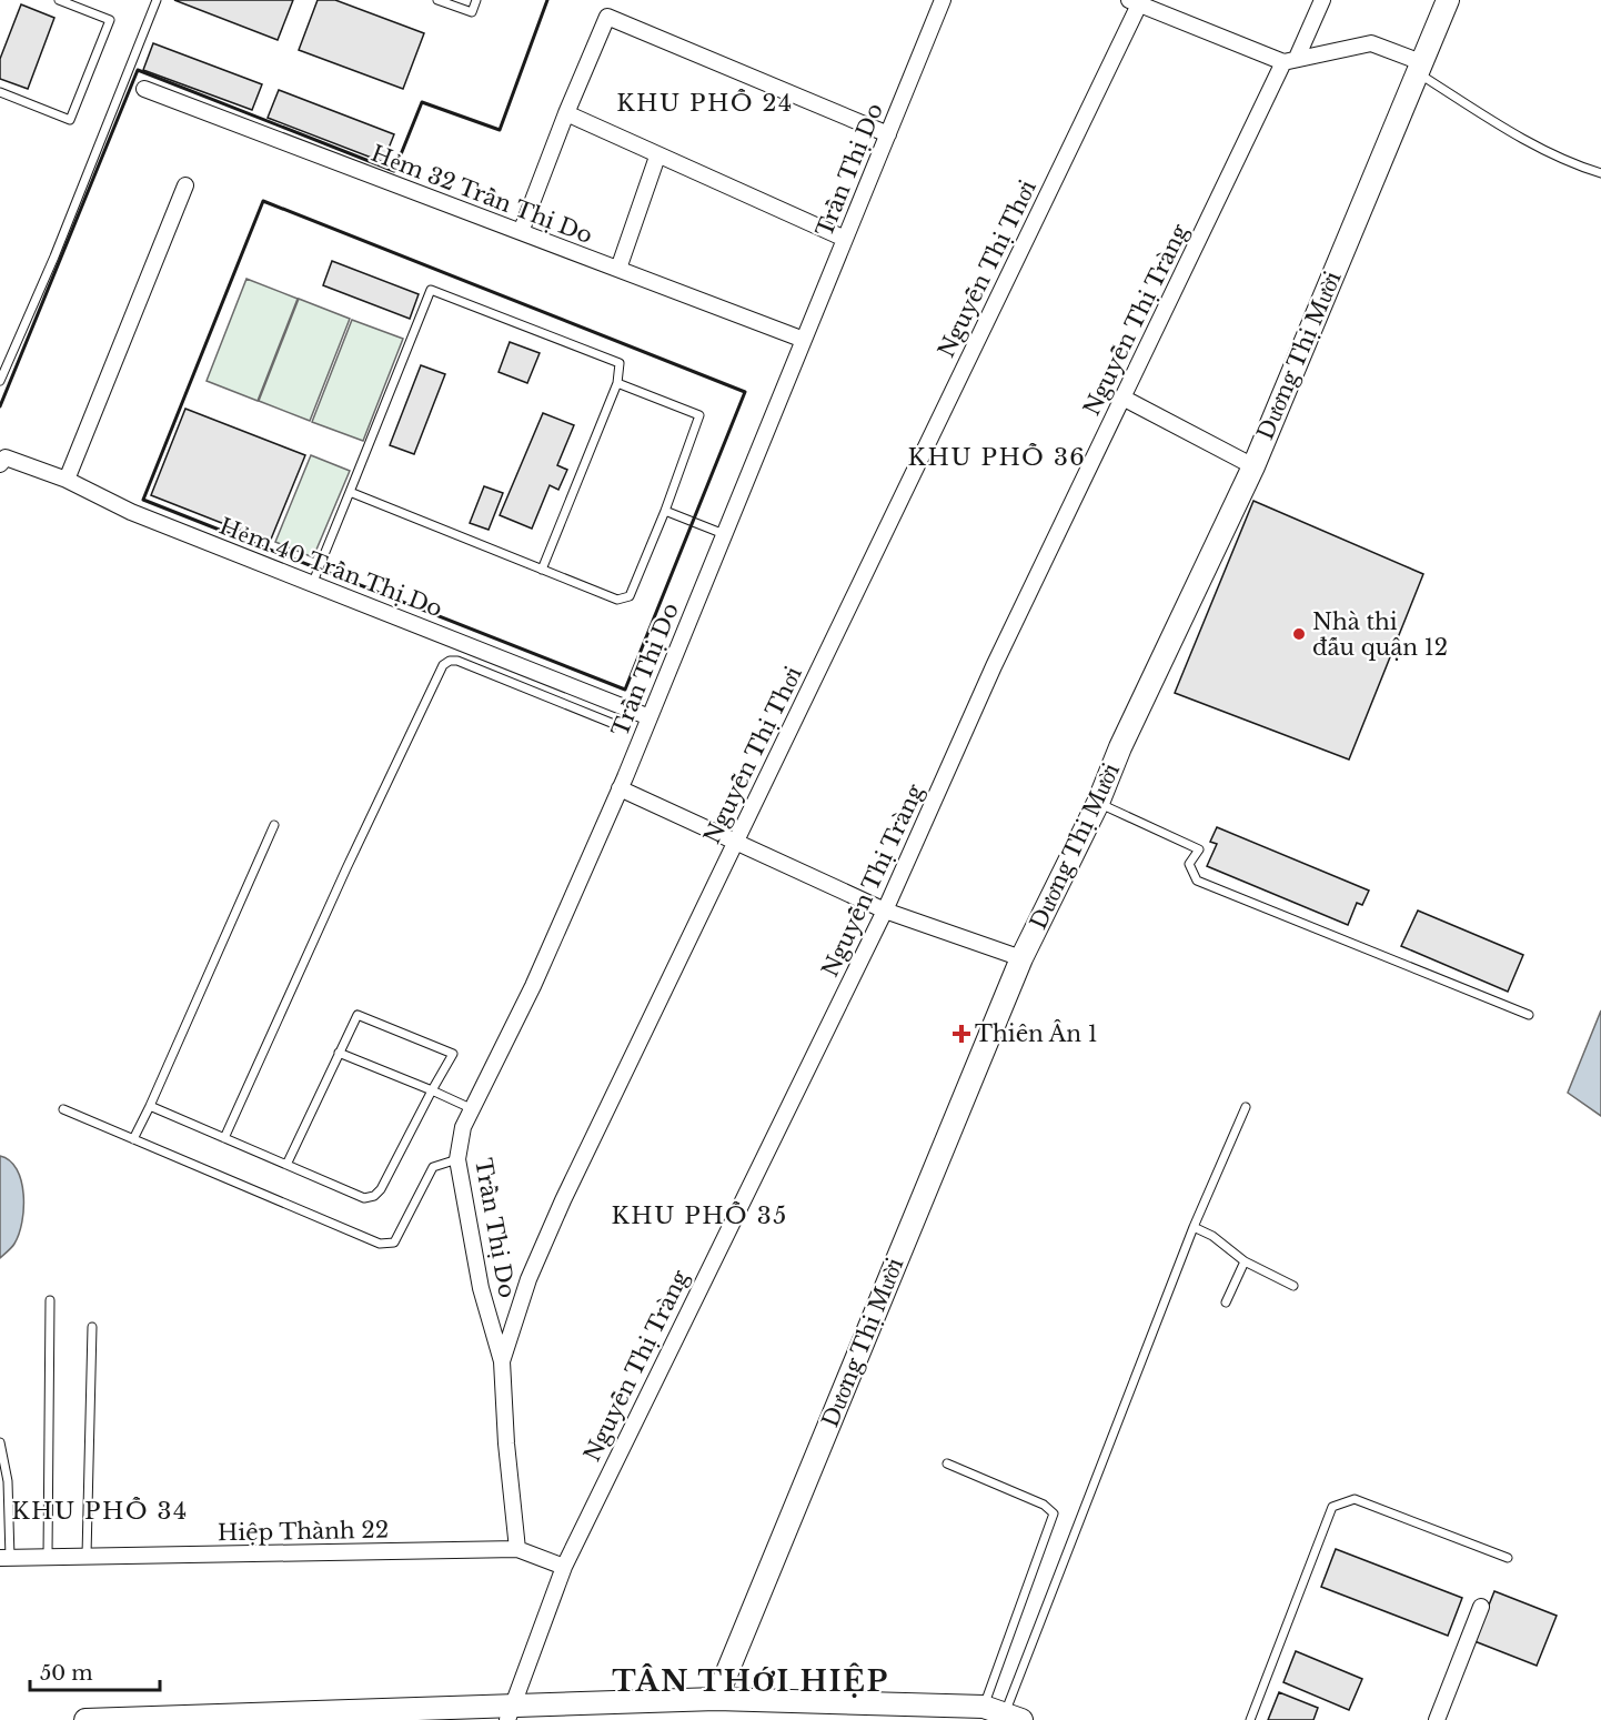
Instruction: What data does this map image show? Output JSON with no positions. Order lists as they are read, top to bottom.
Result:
{
  "streets": {
    "street": [
      "Trần Thị Do",
      "Hẻm 32 Trần Thị Do",
      "Nguyễn Thị Thơi",
      "Nguyễn Thị Tràng",
      "Dương Thị Mười",
      "Hẻm 40 Trần Thị Do",
      "Hiệp Thành 22"
    ]
  },
  "crossings": [
    ["Trần Thị Do", "Hẻm 32 Trần Thị Do"],
    ["Trần Thị Do", "Nguyễn Thị Thơi"],
    ["Trần Thị Do", "Hẻm 40 Trần Thị Do"],
    ["Nguyễn Thị Thơi", "Hiệp Thành 22"],
    ["Nguyễn Thị Tràng", "Hiệp Thành 22"]
  ],
  "districts": [
    "KHU PHỐ 24",
    "KHU PHỐ 36",
    "KHU PHỐ 35",
    "KHU PHỐ 34",
    "TÂN THỚI HIỆP"
  ],
  "places": {
    "other": ["Nhà thi đấu quận 12"],
    "health": ["Thiên Ân 1"]
  },
  "scale_bar": "50 m"
}
